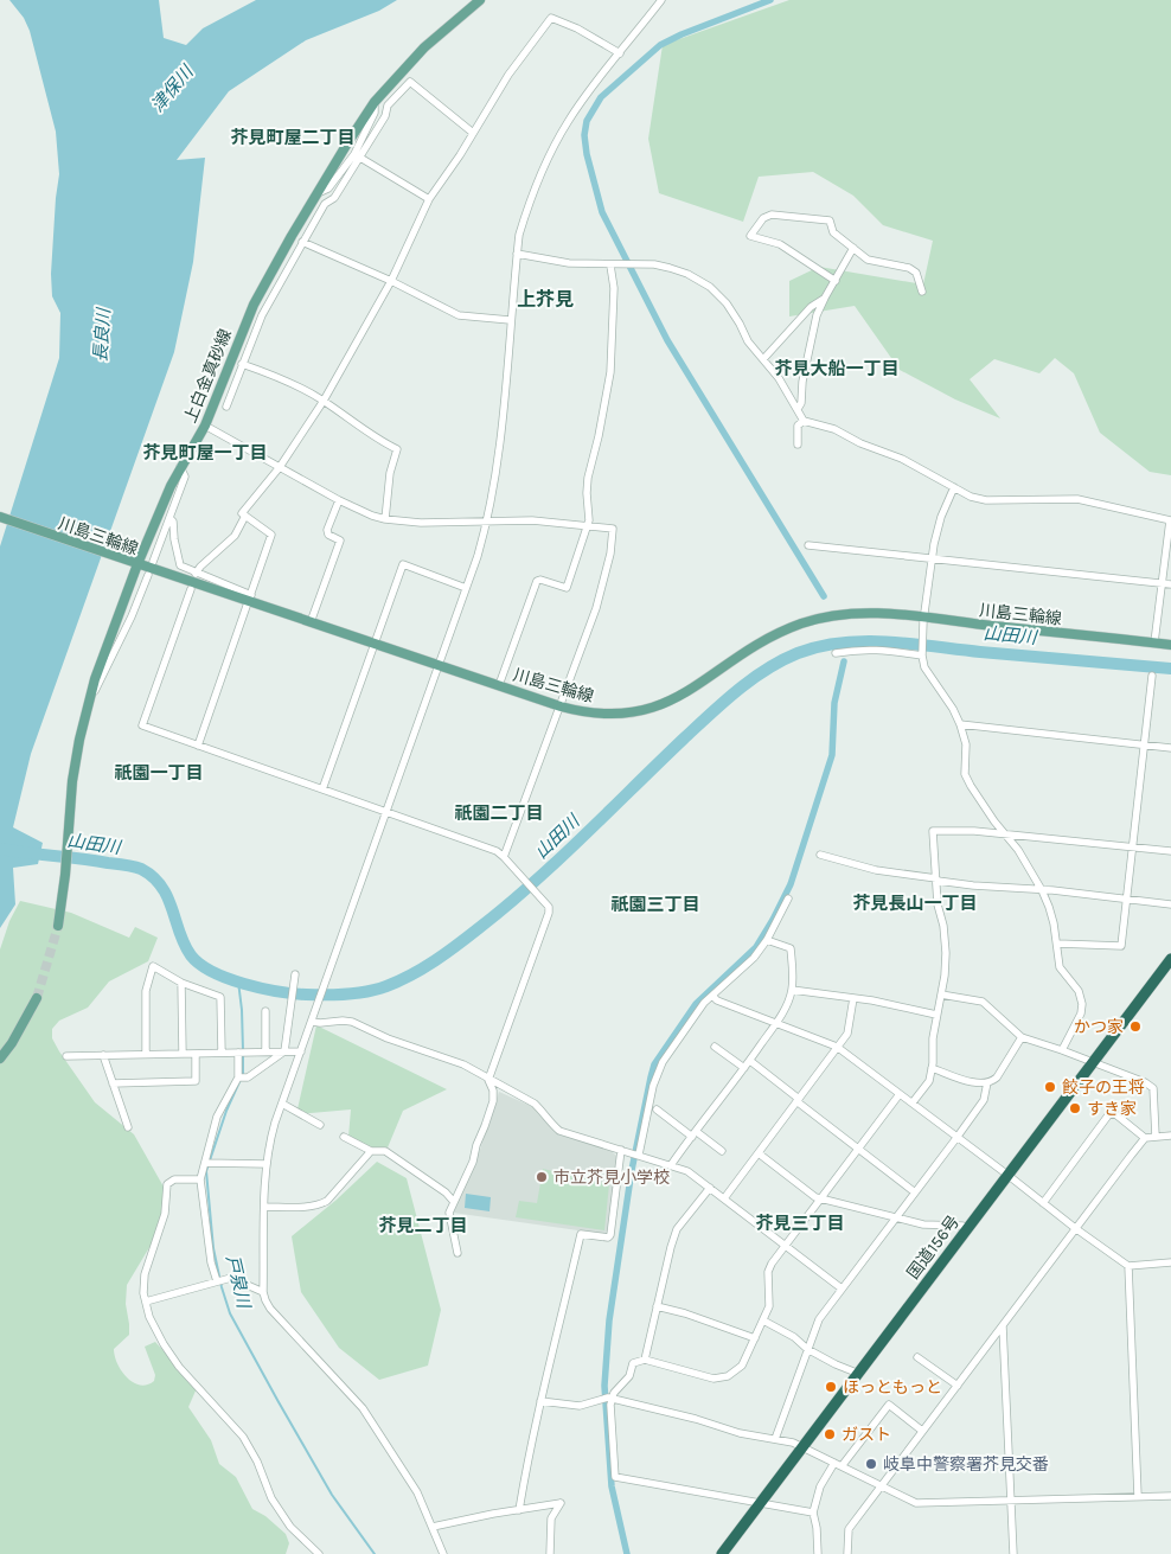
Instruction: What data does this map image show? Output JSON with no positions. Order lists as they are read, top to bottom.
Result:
{
  "streets": {
    "highway": ["国道156号"],
    "main road": ["上白金真砂線", "川島三輪線"]
  },
  "crossings": [
    ["上白金真砂線", "川島三輪線"]
  ],
  "districts": [
    "芥見町屋二丁目",
    "上芥見",
    "芥見大船一丁目",
    "芥見町屋一丁目",
    "祇園一丁目",
    "祇園二丁目",
    "芥見長山一丁目",
    "祇園三丁目",
    "芥見三丁目",
    "芥見二丁目"
  ],
  "water": [
    "津保川",
    "長良川",
    "山田川",
    "戸泉川"
  ],
  "places": [
    "かつ家",
    "餃子の王将",
    "すき家",
    "市立芥見小学校",
    "ほっともっと",
    "ガスト",
    "岐阜中警察署芥見交番"
  ]
}
